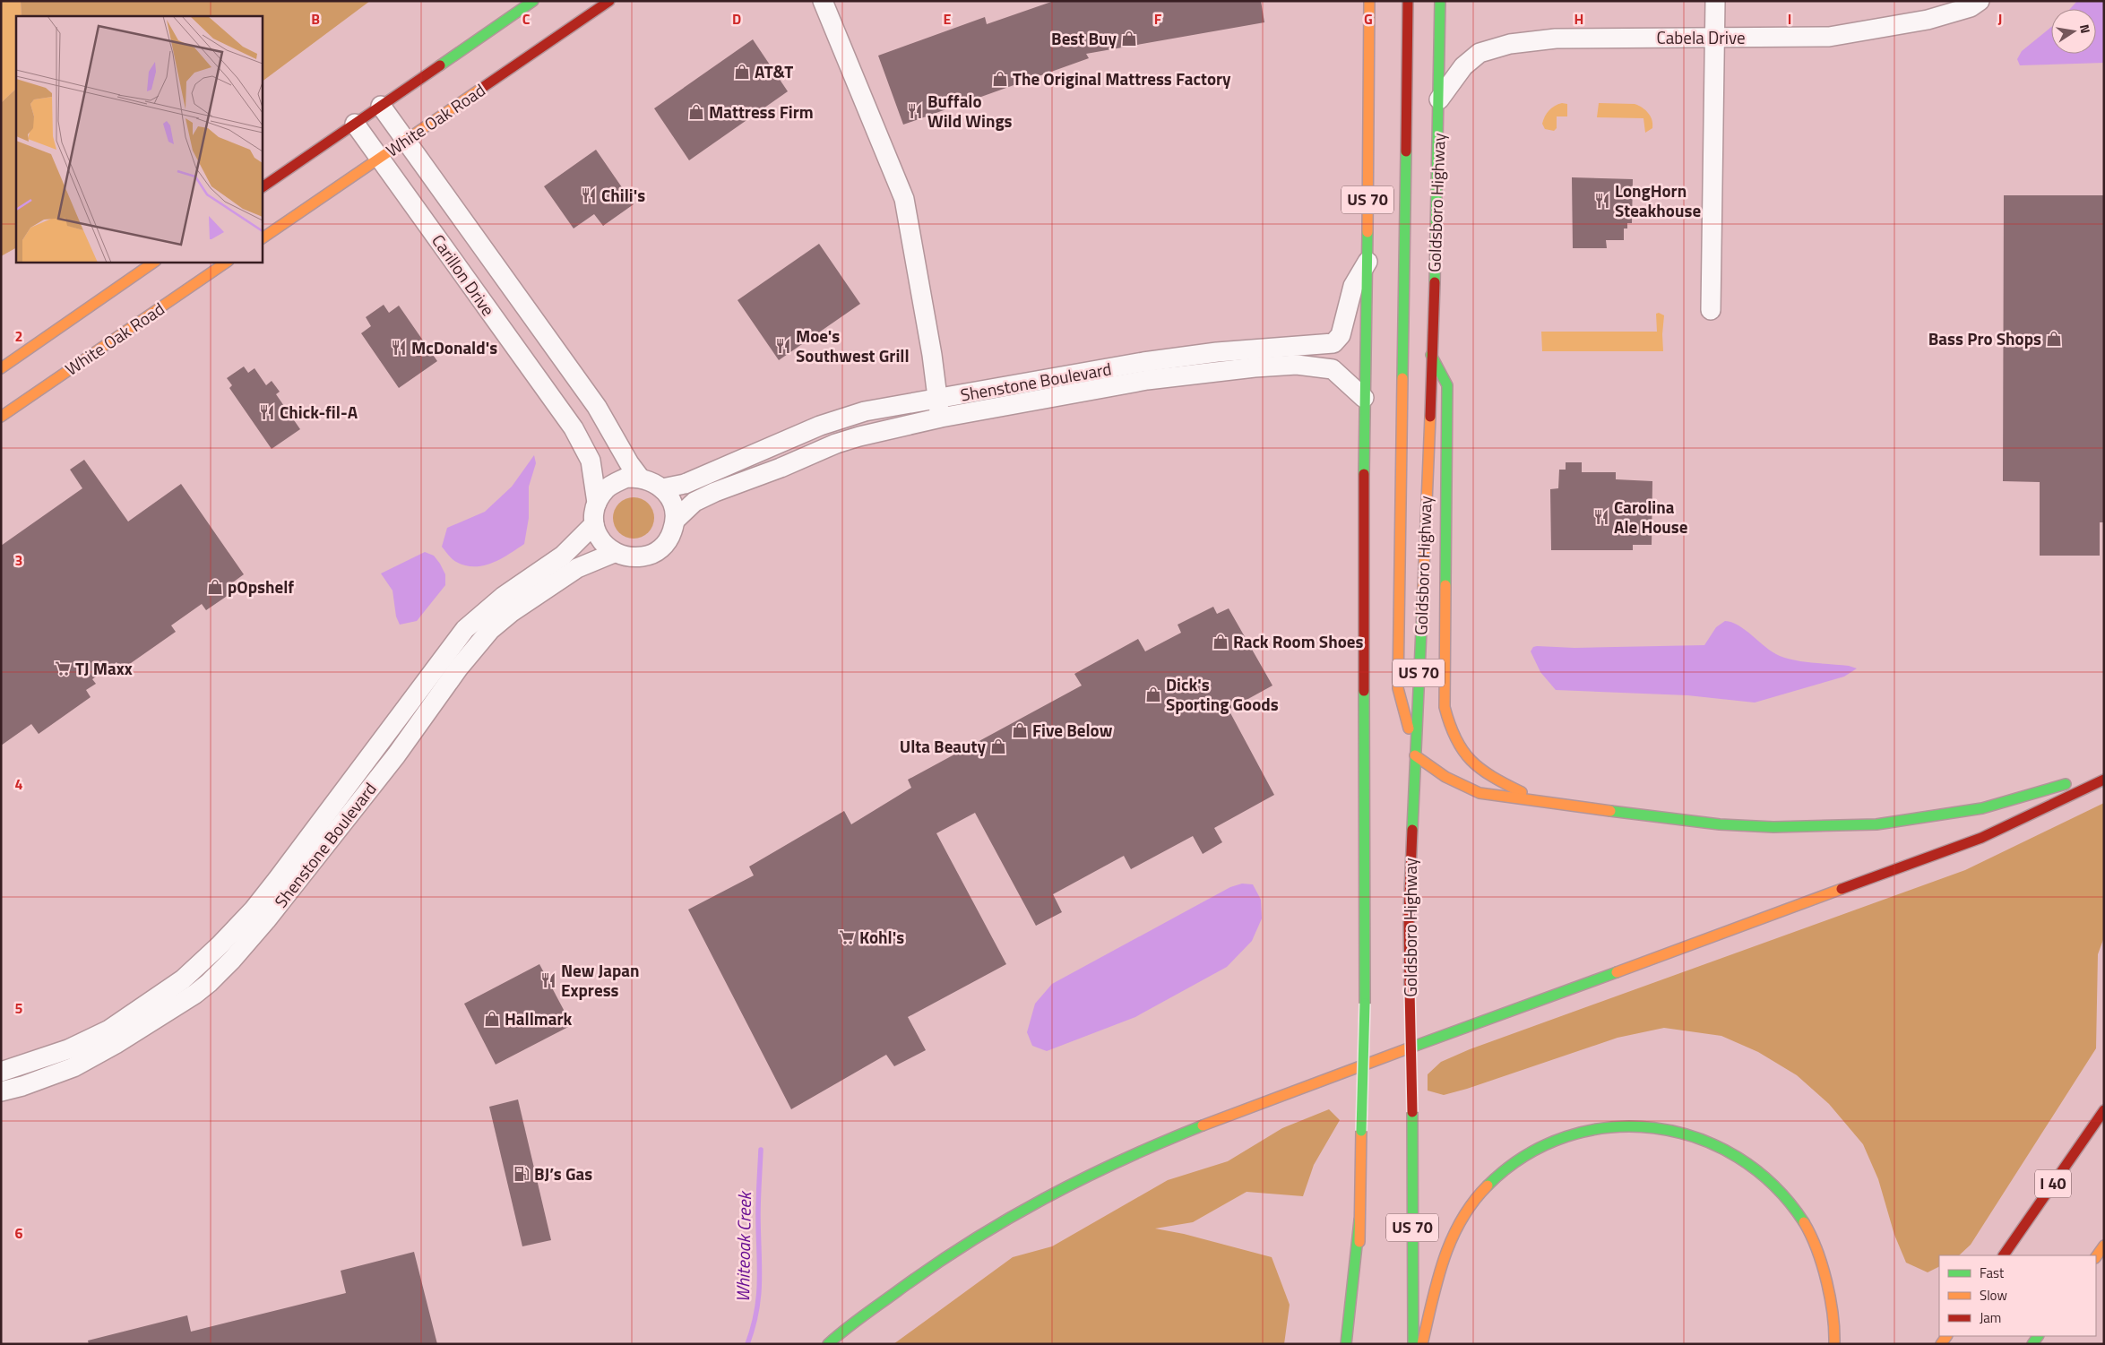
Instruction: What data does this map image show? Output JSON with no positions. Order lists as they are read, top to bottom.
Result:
{
  "streets": {
    "main road": [
      "White Oak Road",
      "US 70",
      "Goldsboro Highway",
      "I 40"
    ],
    "street": ["Cabela Drive", "Carillon Drive", "Shenstone Boulevard"]
  },
  "crossings": [
    ["Cabela Drive", "Goldsboro Highway"],
    ["White Oak Road", "Carillon Drive"],
    ["US 70", "Shenstone Boulevard"],
    ["Carillon Drive", "Shenstone Boulevard"]
  ],
  "water": ["Whiteoak Creek"],
  "places": {
    "shop": [
      "Best Buy",
      "AT&T",
      "The Original Mattress Factory",
      "Mattress Firm",
      "Bass Pro Shops",
      "pOpshelf",
      "Rack Room Shoes",
      "Dick's Sporting Goods",
      "Five Below",
      "Ulta Beauty",
      "Hallmark"
    ],
    "restaurant": [
      "Buffalo Wild Wings",
      "Chili's",
      "LongHorn Steakhouse",
      "Moe's Southwest Grill",
      "McDonald's",
      "Chick-fil-A",
      "Carolina Ale House",
      "New Japan Express"
    ],
    "supermarket": ["TJ Maxx", "Kohl's"],
    "fuel station": ["BJ’s Gas"]
  },
  "legend": ["Fast", "Slow", "Jam"],
  "north": "right",
  "grid": {
    "columns": [
      "B",
      "C",
      "D",
      "E",
      "F",
      "G",
      "H",
      "I",
      "J"
    ],
    "rows": [
      "2",
      "3",
      "4",
      "5",
      "6"
    ]
  }
}
